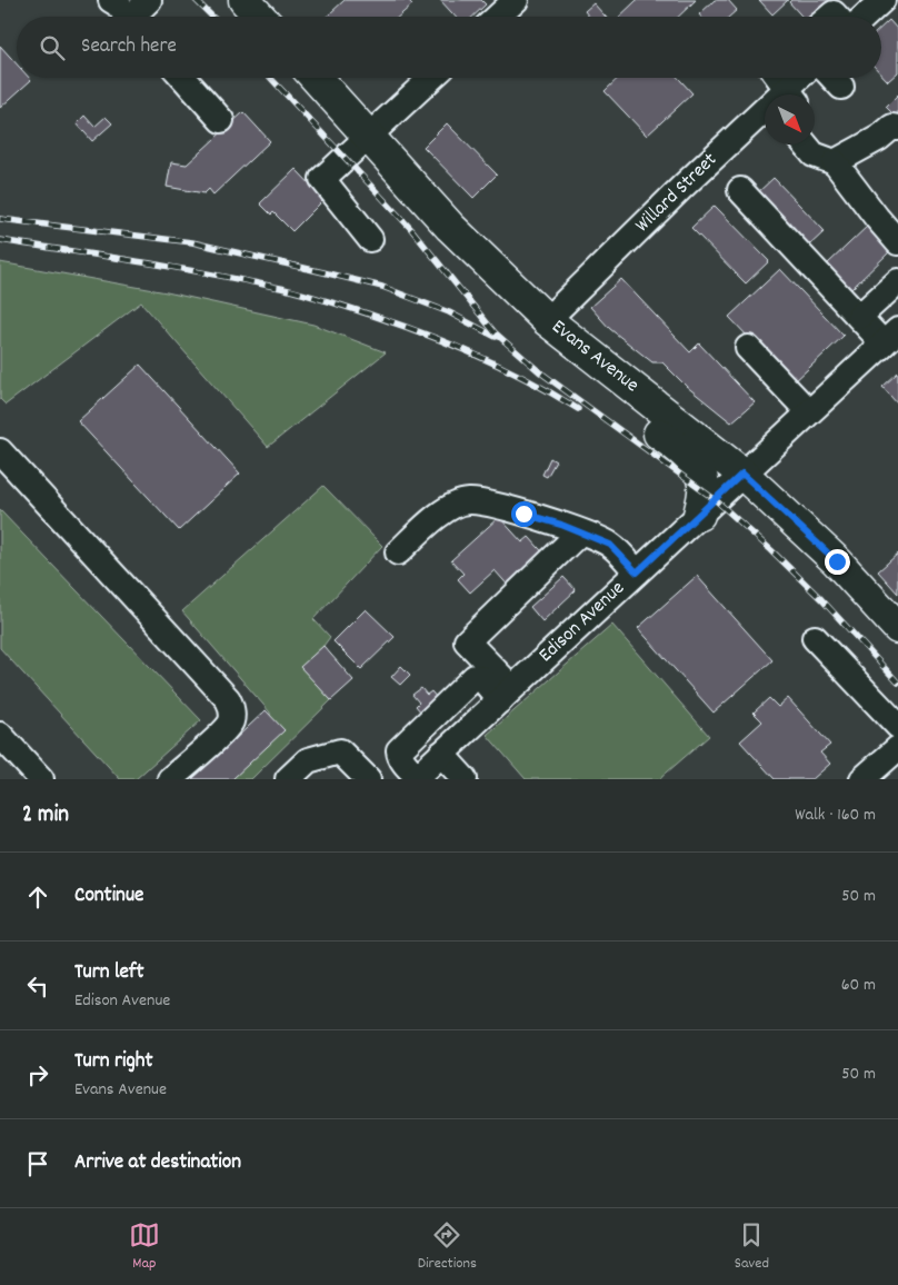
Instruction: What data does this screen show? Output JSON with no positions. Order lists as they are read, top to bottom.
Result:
{
  "streets": {
    "main road": ["Evans Avenue"],
    "street": ["Willard Street", "Edison Avenue"]
  },
  "crossings": [
    ["Willard Street", "Evans Avenue"],
    ["Evans Avenue", "Edison Avenue"]
  ],
  "north": "bottom right",
  "page": {
    "search": "Search here",
    "heading": ["2 min", "Walk · 160 m"],
    "list": [
      ["Continue", "50 m"],
      ["Turn left", "Edison Avenue", "60 m"],
      ["Turn right", "Evans Avenue", "50 m"],
      "Arrive at destination"
    ],
    "nav": ["Map", "Directions", "Saved"]
  }
}
